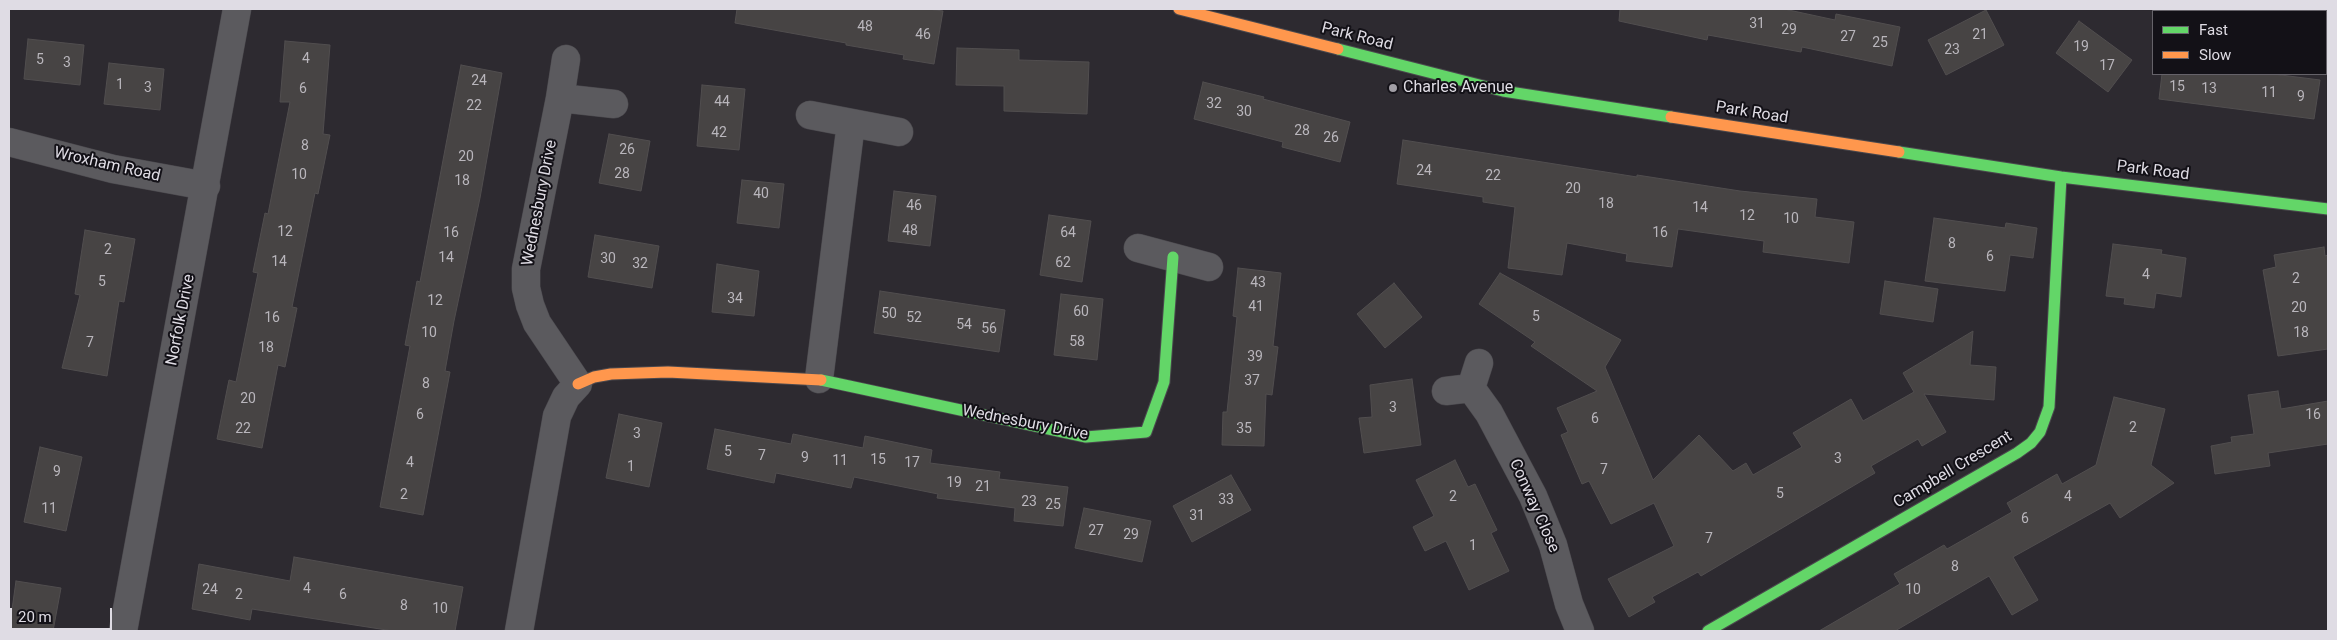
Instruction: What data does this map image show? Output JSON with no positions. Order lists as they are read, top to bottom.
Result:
{
  "streets": {
    "street": [
      "Park Road",
      "Wroxham Road",
      "Wednesbury Drive",
      "Norfolk Drive",
      "Campbell Crescent",
      "Conway Close"
    ]
  },
  "crossings": [
    ["Park Road", "Campbell Crescent"],
    ["Wroxham Road", "Norfolk Drive"]
  ],
  "places": ["Charles Avenue"],
  "house_numbers": [
    "31",
    "48",
    "29",
    "46",
    "21",
    "27",
    "25",
    "19",
    "23",
    "4",
    "5",
    "3",
    "17",
    "24",
    "1",
    "15",
    "3",
    "6",
    "13",
    "11",
    "9",
    "44",
    "32",
    "22",
    "30",
    "28",
    "42",
    "26",
    "8",
    "26",
    "20",
    "24",
    "28",
    "10",
    "22",
    "18",
    "20",
    "40",
    "18",
    "46",
    "14",
    "12",
    "10",
    "48",
    "12",
    "16",
    "64",
    "16",
    "8",
    "2",
    "6",
    "14",
    "30",
    "14",
    "62",
    "32",
    "4",
    "2",
    "5",
    "43",
    "34",
    "12",
    "41",
    "20",
    "60",
    "50",
    "5",
    "16",
    "52",
    "54",
    "56",
    "10",
    "18",
    "58",
    "7",
    "18",
    "39",
    "37",
    "8",
    "20",
    "3",
    "6",
    "16",
    "6",
    "2",
    "22",
    "35",
    "3",
    "5",
    "7",
    "9",
    "3",
    "15",
    "11",
    "4",
    "17",
    "1",
    "7",
    "9",
    "19",
    "21",
    "5",
    "2",
    "2",
    "4",
    "33",
    "23",
    "25",
    "11",
    "31",
    "6",
    "27",
    "29",
    "7",
    "1",
    "8",
    "4",
    "24",
    "10",
    "2",
    "6",
    "8",
    "10"
  ],
  "legend": ["Fast", "Slow"],
  "scale_bar": "20 m"
}
